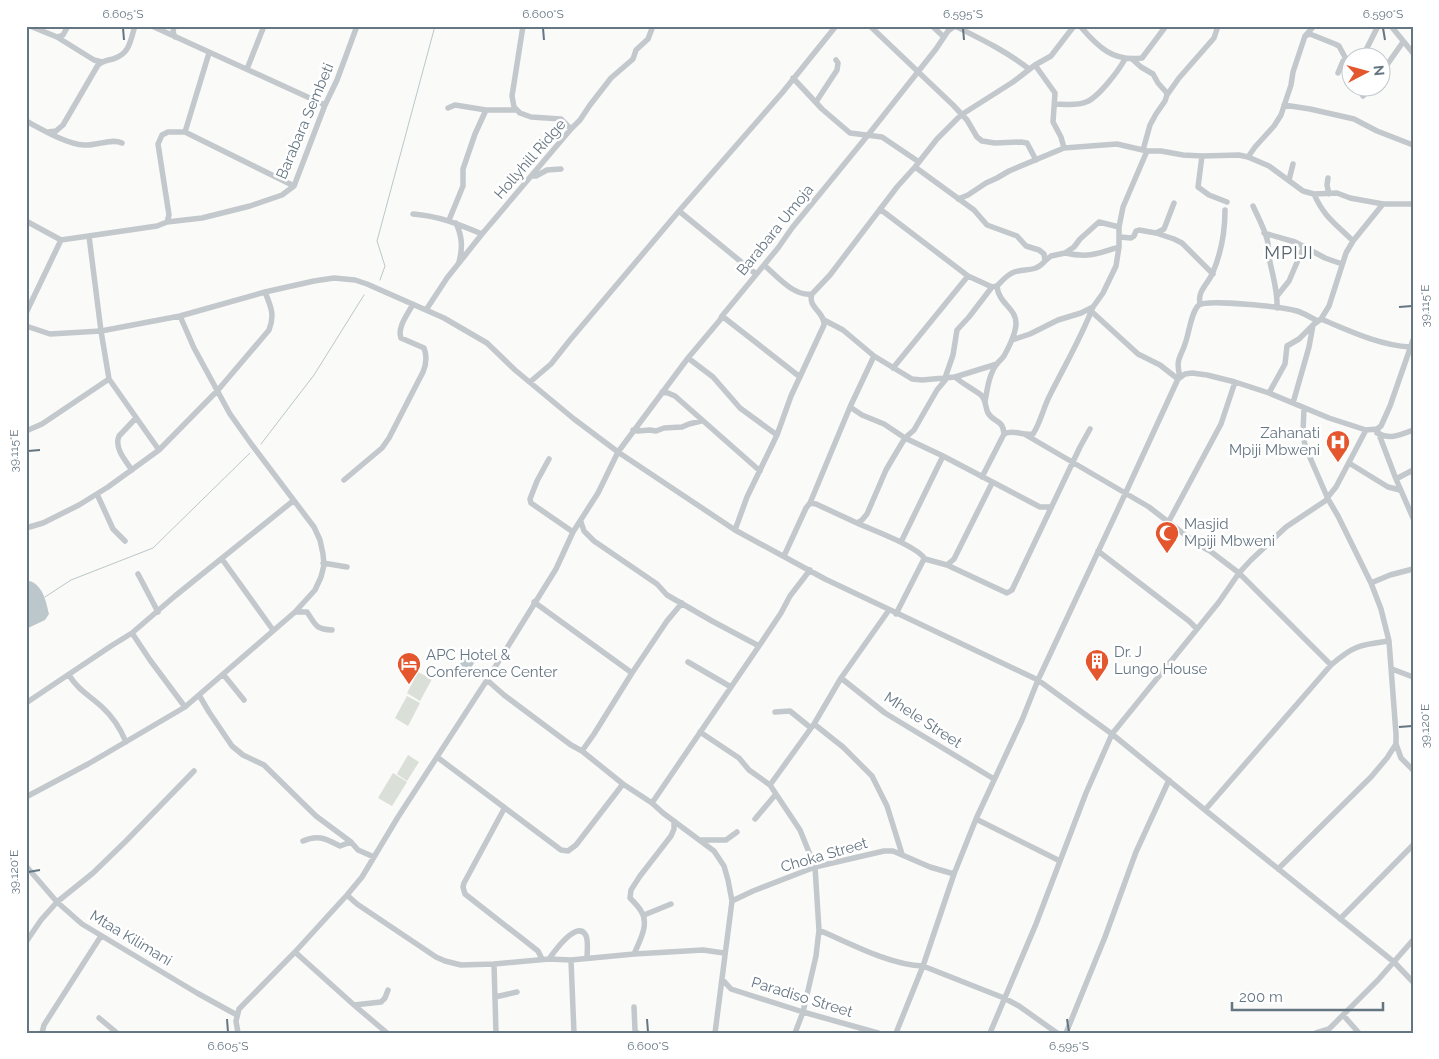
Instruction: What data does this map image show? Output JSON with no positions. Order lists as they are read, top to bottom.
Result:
{
  "streets": {
    "street": [
      "Barabara Sembeti",
      "Hollyhill Ridge",
      "Barabara Umoja",
      "Mhele Street",
      "Choka Street",
      "Mtaa Kilimani",
      "Paradiso Street"
    ]
  },
  "crossings": [
    ["Barabara Umoja", "Mtaa Kilimani"]
  ],
  "districts": ["MPIJI"],
  "places": {
    "hospital": ["Zahanati Mpiji Mbweni"],
    "mosque": ["Masjid Mpiji Mbweni"],
    "building": ["Dr. J Lungo House"],
    "hotel": ["APC Hotel & Conference Center"]
  },
  "scale_bar": "200 m",
  "north": "right",
  "coordinates": [
    "6.605°S",
    "6.600°S",
    "6.595°S",
    "6.590°S",
    "39.115°E",
    "39.120°E"
  ]
}
